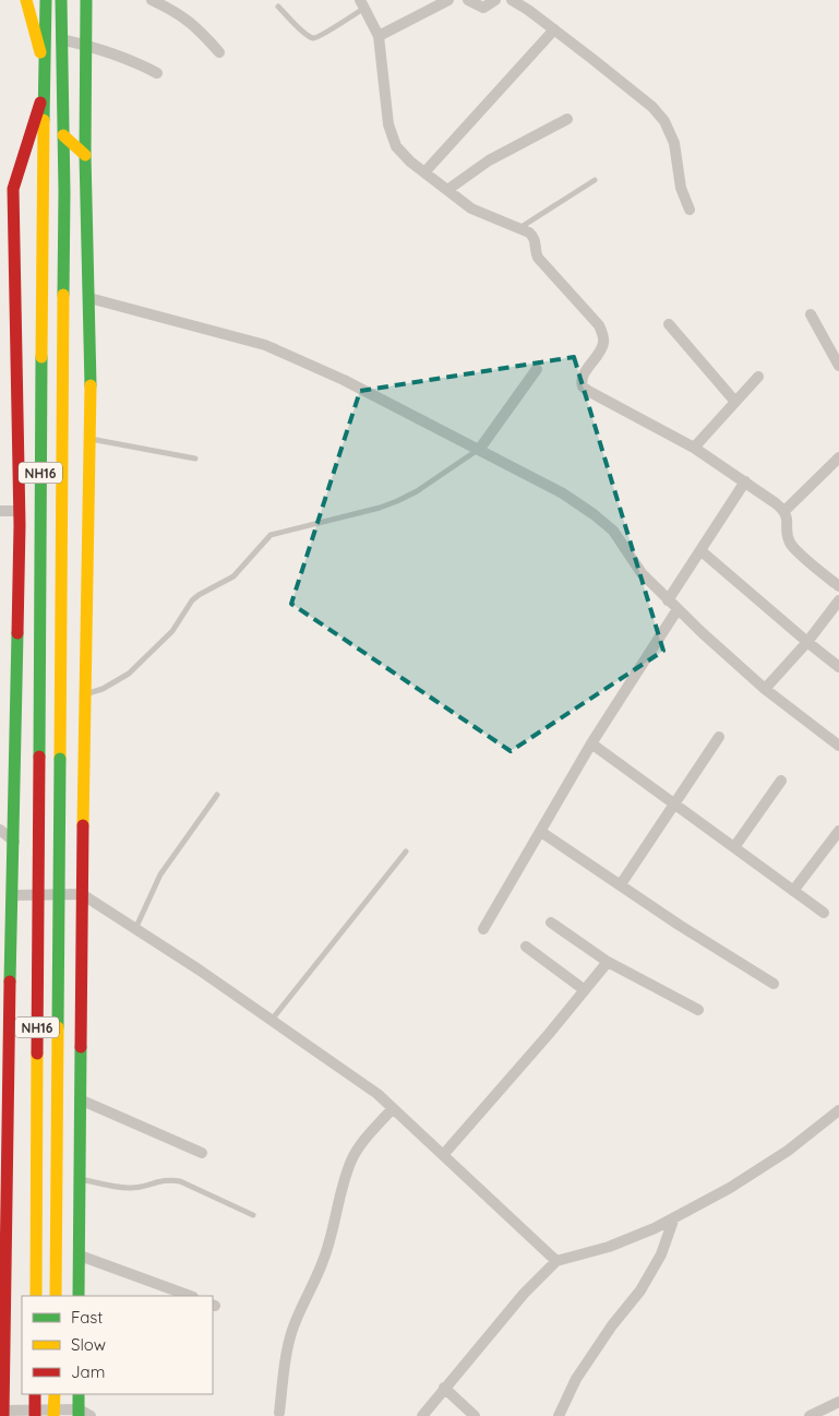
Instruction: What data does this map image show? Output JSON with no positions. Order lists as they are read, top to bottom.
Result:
{
  "streets": {
    "main road": ["NH16"]
  },
  "legend": ["Fast", "Slow", "Jam"]
}
